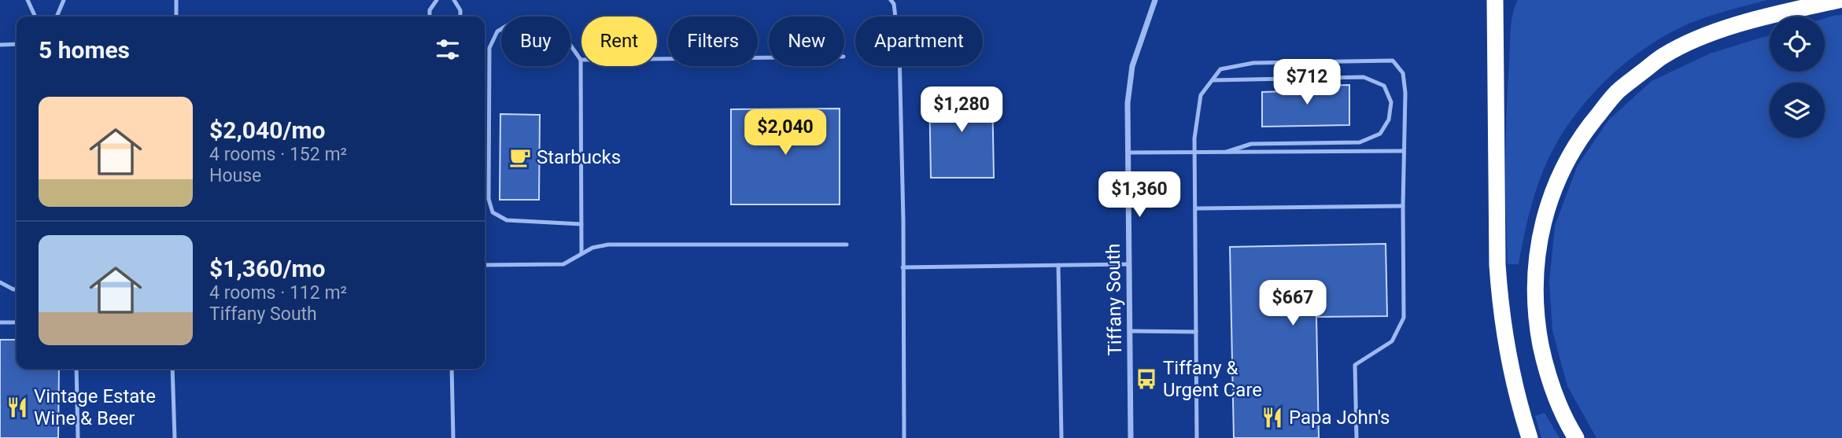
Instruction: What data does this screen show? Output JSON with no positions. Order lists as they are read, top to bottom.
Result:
{
  "streets": {
    "street": ["Tiffany South"]
  },
  "places": {
    "cafe": ["Starbucks"],
    "bus stop": ["Tiffany & Urgent Care"],
    "restaurant": ["Vintage Estate Wine & Beer", "Papa John's"]
  },
  "page": {
    "chip": [
      "Buy",
      "Rent",
      "Filters",
      "New",
      "Apartment"
    ],
    "heading": "5 homes",
    "price": [
      "$712",
      "$1,280",
      "$2,040",
      "$1,360",
      "$667"
    ],
    "list": [
      {
        "name": "$2,040/mo",
        "note": "4 rooms · 152 m² · House"
      },
      {
        "name": "$1,360/mo",
        "note": "4 rooms · 112 m² · Tiffany South"
      }
    ]
  }
}
